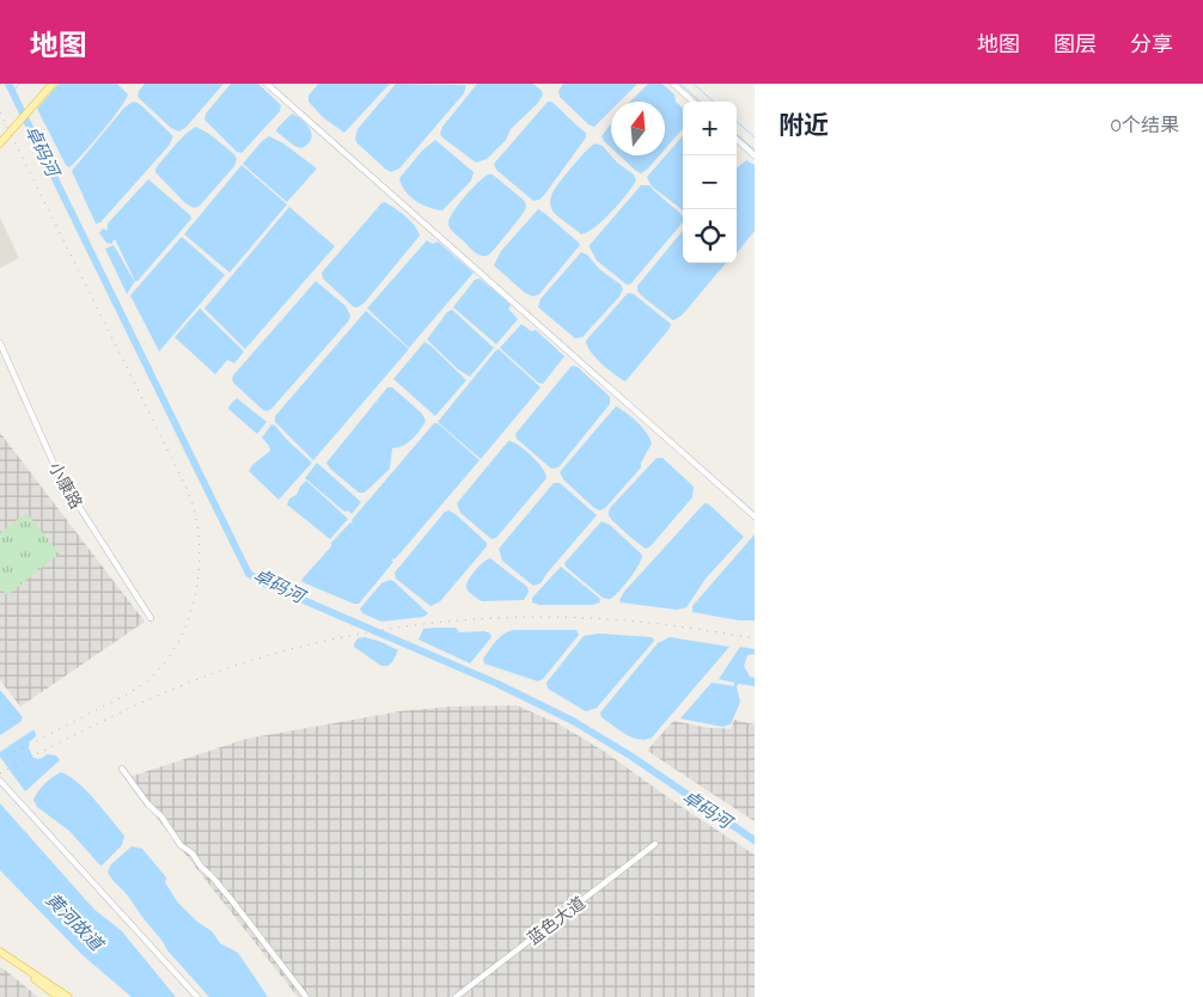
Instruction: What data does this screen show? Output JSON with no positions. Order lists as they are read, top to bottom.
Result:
{
  "streets": {
    "street": ["小康路", "蓝色大道"]
  },
  "water": ["卓码河", "黄河故道"],
  "north": "top",
  "page": {
    "header": "地图",
    "nav": ["地图", "图层", "分享"],
    "heading": ["附近", "0个结果"],
    "map_buttons": ["+", "−"]
  }
}
